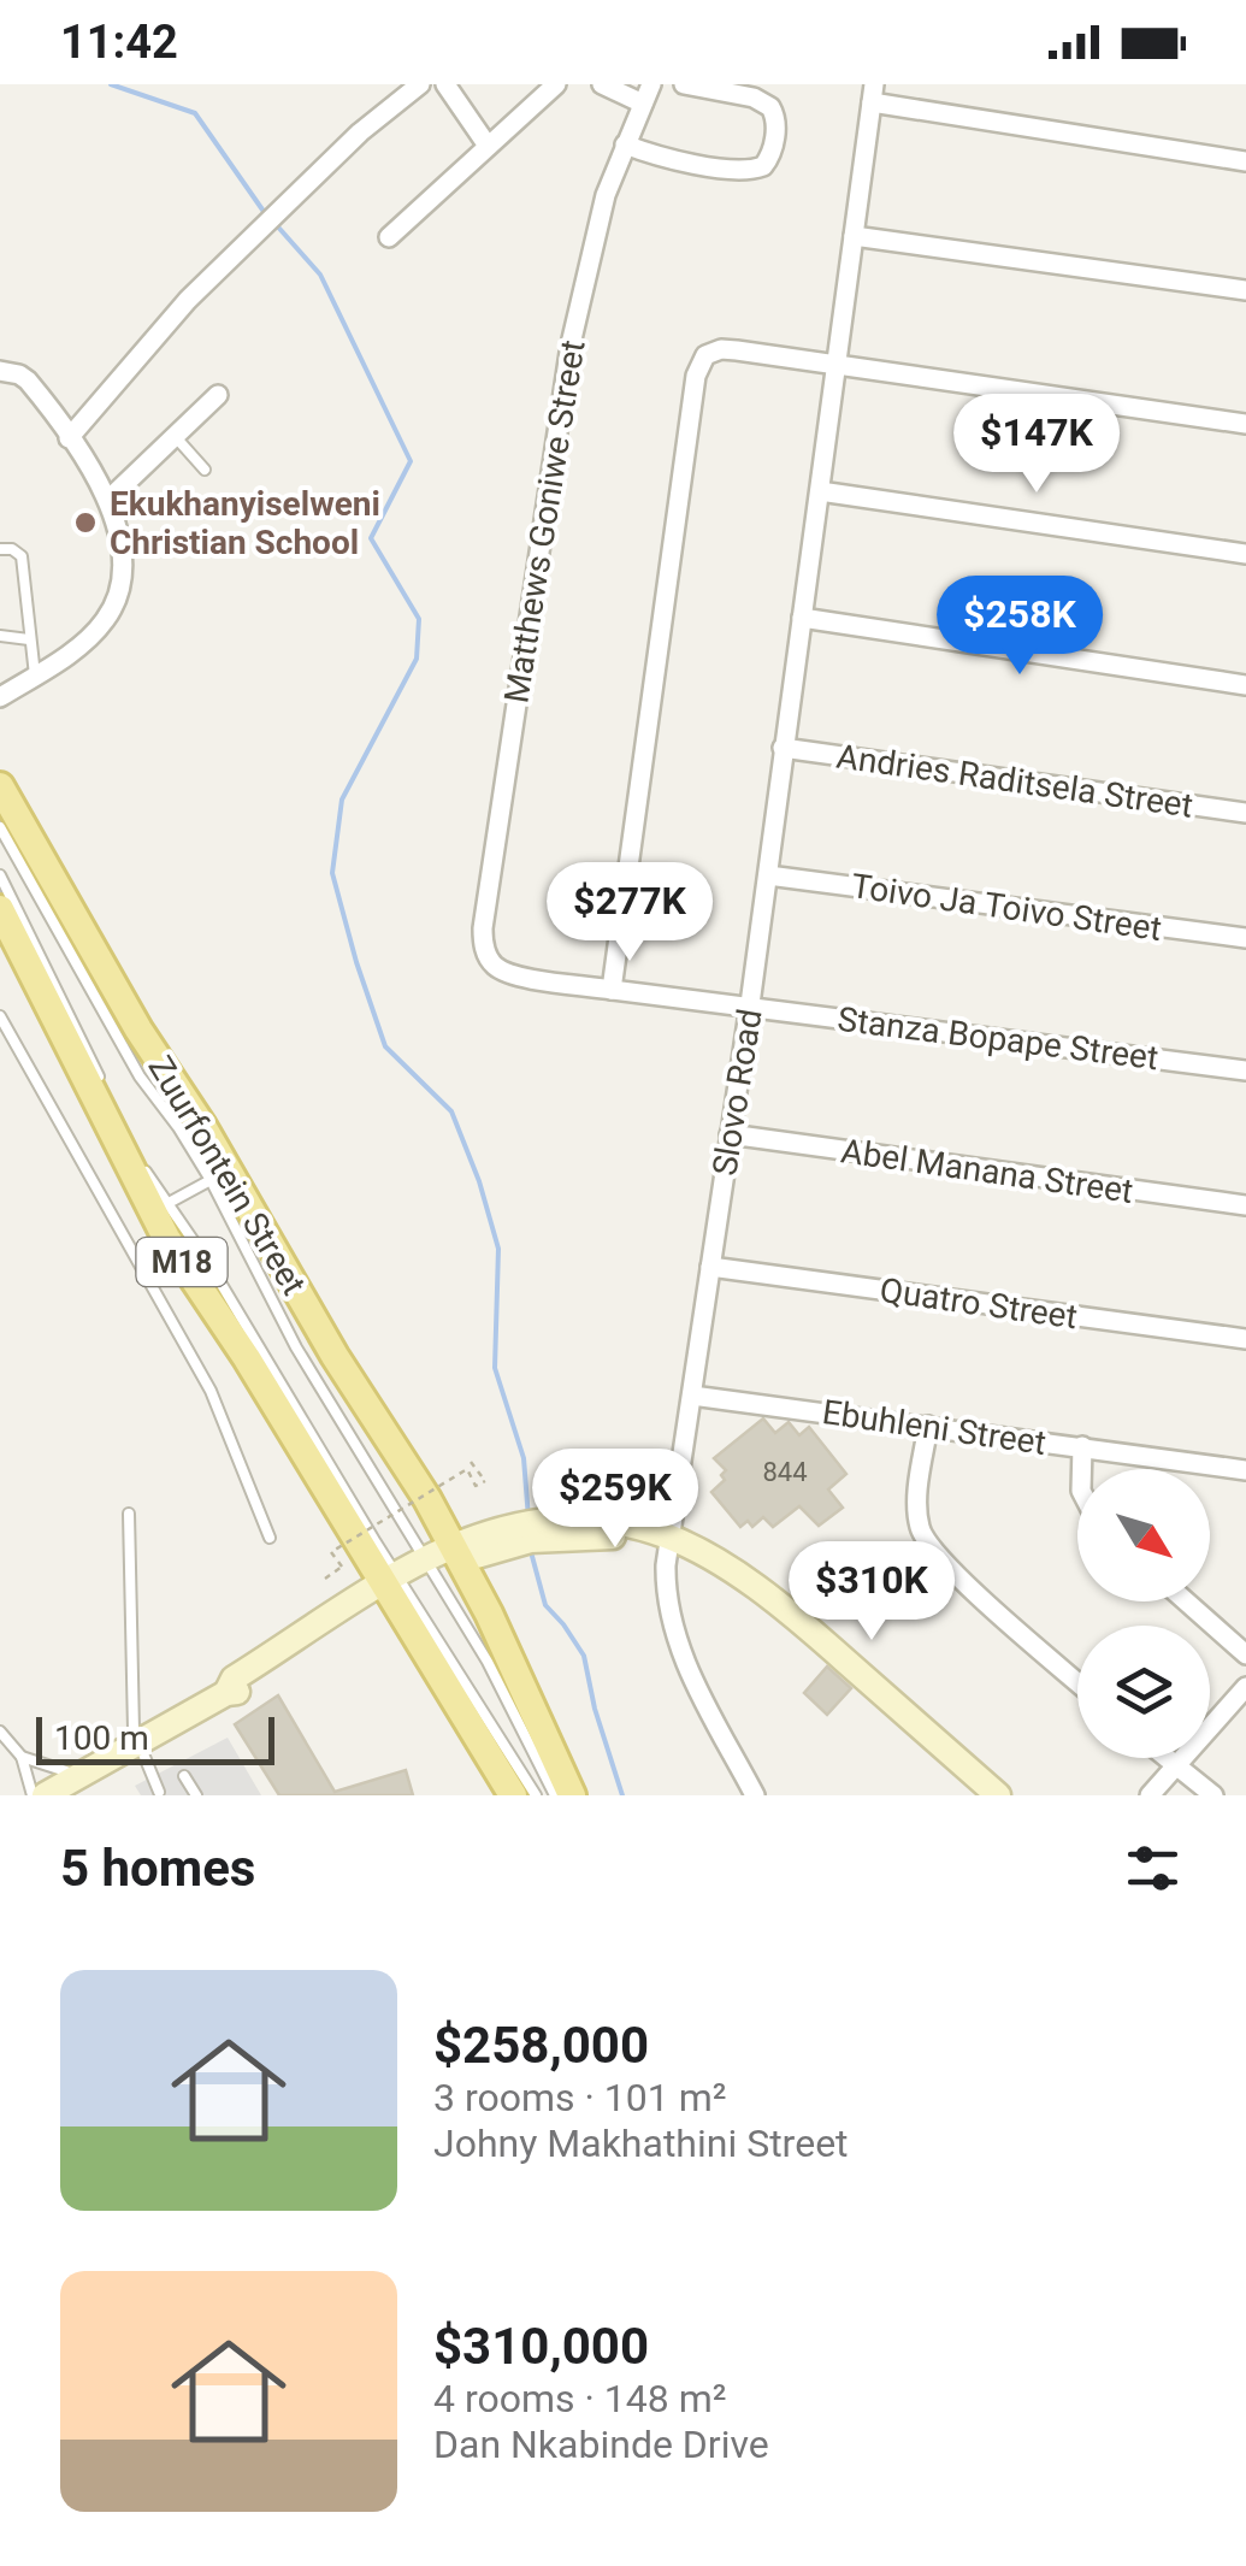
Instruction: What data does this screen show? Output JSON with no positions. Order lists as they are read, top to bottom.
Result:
{
  "streets": {
    "main road": ["Zuurfontein Street", "M18"],
    "street": [
      "Matthews Goniwe Street",
      "Andries Raditsela Street",
      "Toivo Ja Toivo Street",
      "Stanza Bopape Street",
      "Slovo Road",
      "Abel Manana Street",
      "Quatro Street",
      "Ebuhleni Street"
    ]
  },
  "crossings": [
    ["Matthews Goniwe Street", "Stanza Bopape Street"],
    ["Andries Raditsela Street", "Slovo Road"],
    ["Toivo Ja Toivo Street", "Slovo Road"],
    ["Stanza Bopape Street", "Slovo Road"],
    ["Slovo Road", "Abel Manana Street"],
    ["Slovo Road", "Quatro Street"],
    ["Slovo Road", "Ebuhleni Street"],
    ["Zuurfontein Street", "M18"]
  ],
  "places": ["Ekukhanyiselweni Christian School"],
  "house_numbers": ["844"],
  "scale_bar": "100 m",
  "north": "bottom right",
  "page": {
    "status": "11:42",
    "price": [
      "$147K",
      "$258K",
      "$277K",
      "$259K",
      "$310K"
    ],
    "scale": "100 m",
    "heading": "5 homes",
    "list": [
      {
        "name": "$258,000",
        "note": "3 rooms · 101 m² · Johny Makhathini Street"
      },
      {
        "name": "$310,000",
        "note": "4 rooms · 148 m² · Dan Nkabinde Drive"
      }
    ]
  }
}
